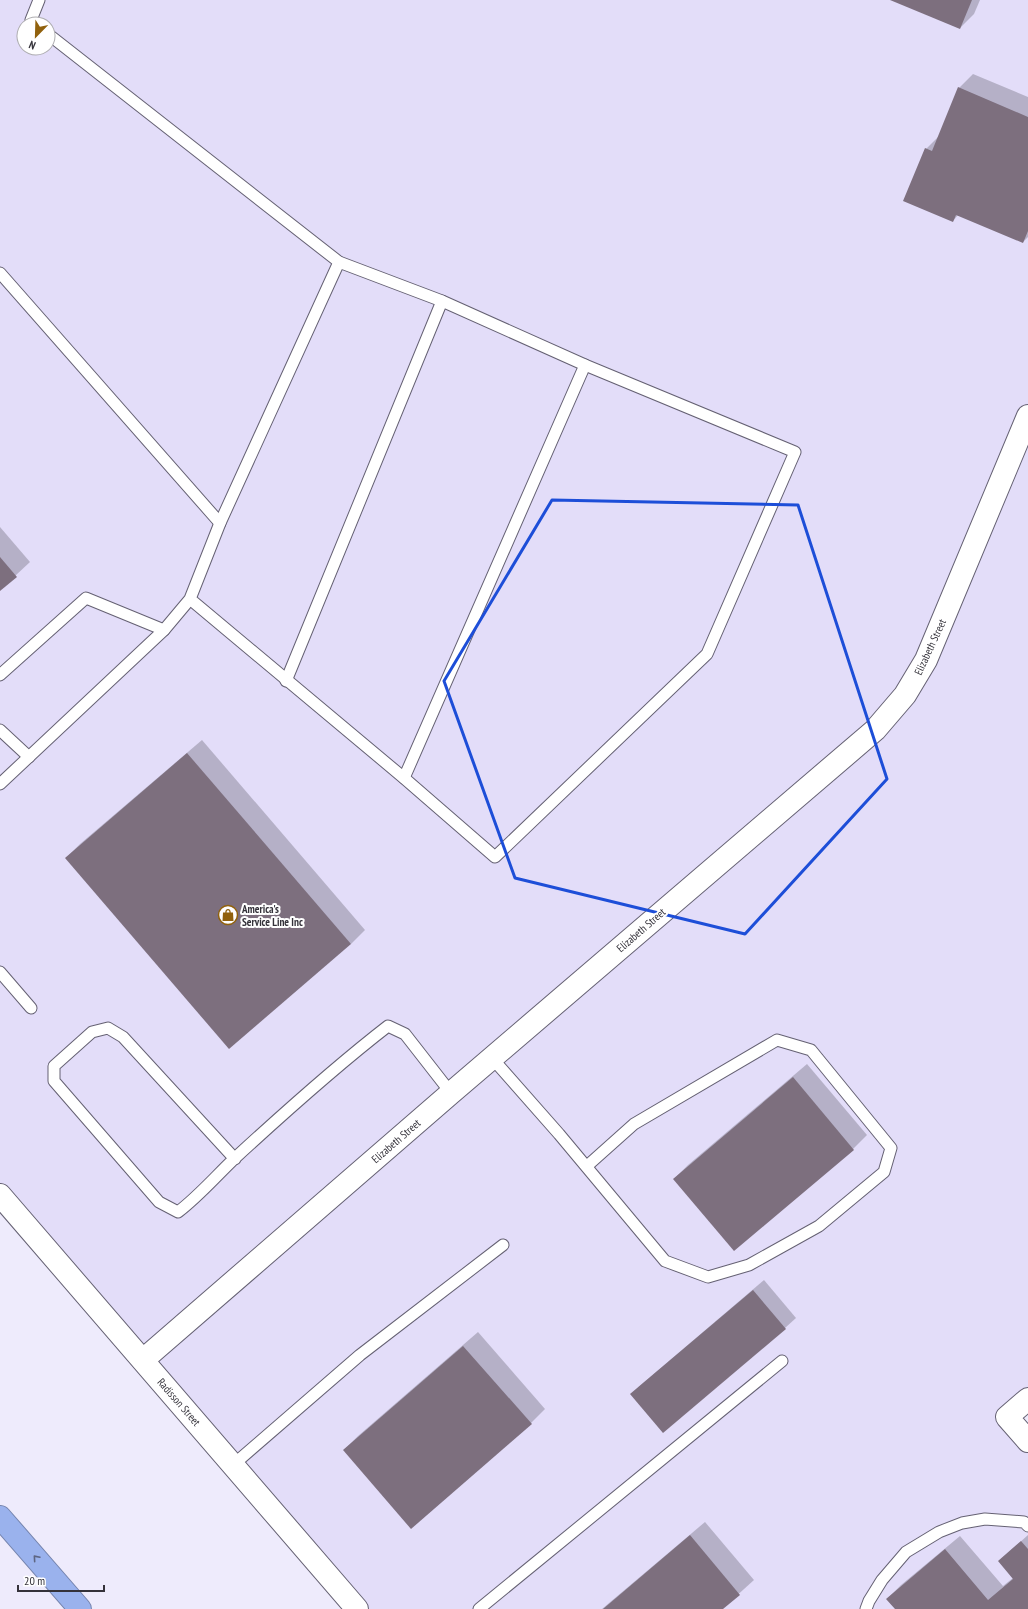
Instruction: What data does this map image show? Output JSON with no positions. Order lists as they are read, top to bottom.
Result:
{
  "streets": {
    "street": ["Elizabeth Street", "Radisson Street"]
  },
  "crossings": [
    ["Elizabeth Street", "Radisson Street"]
  ],
  "places": {
    "shop": ["America's Service Line Inc"]
  },
  "scale_bar": "20 m",
  "north": "bottom left"
}
